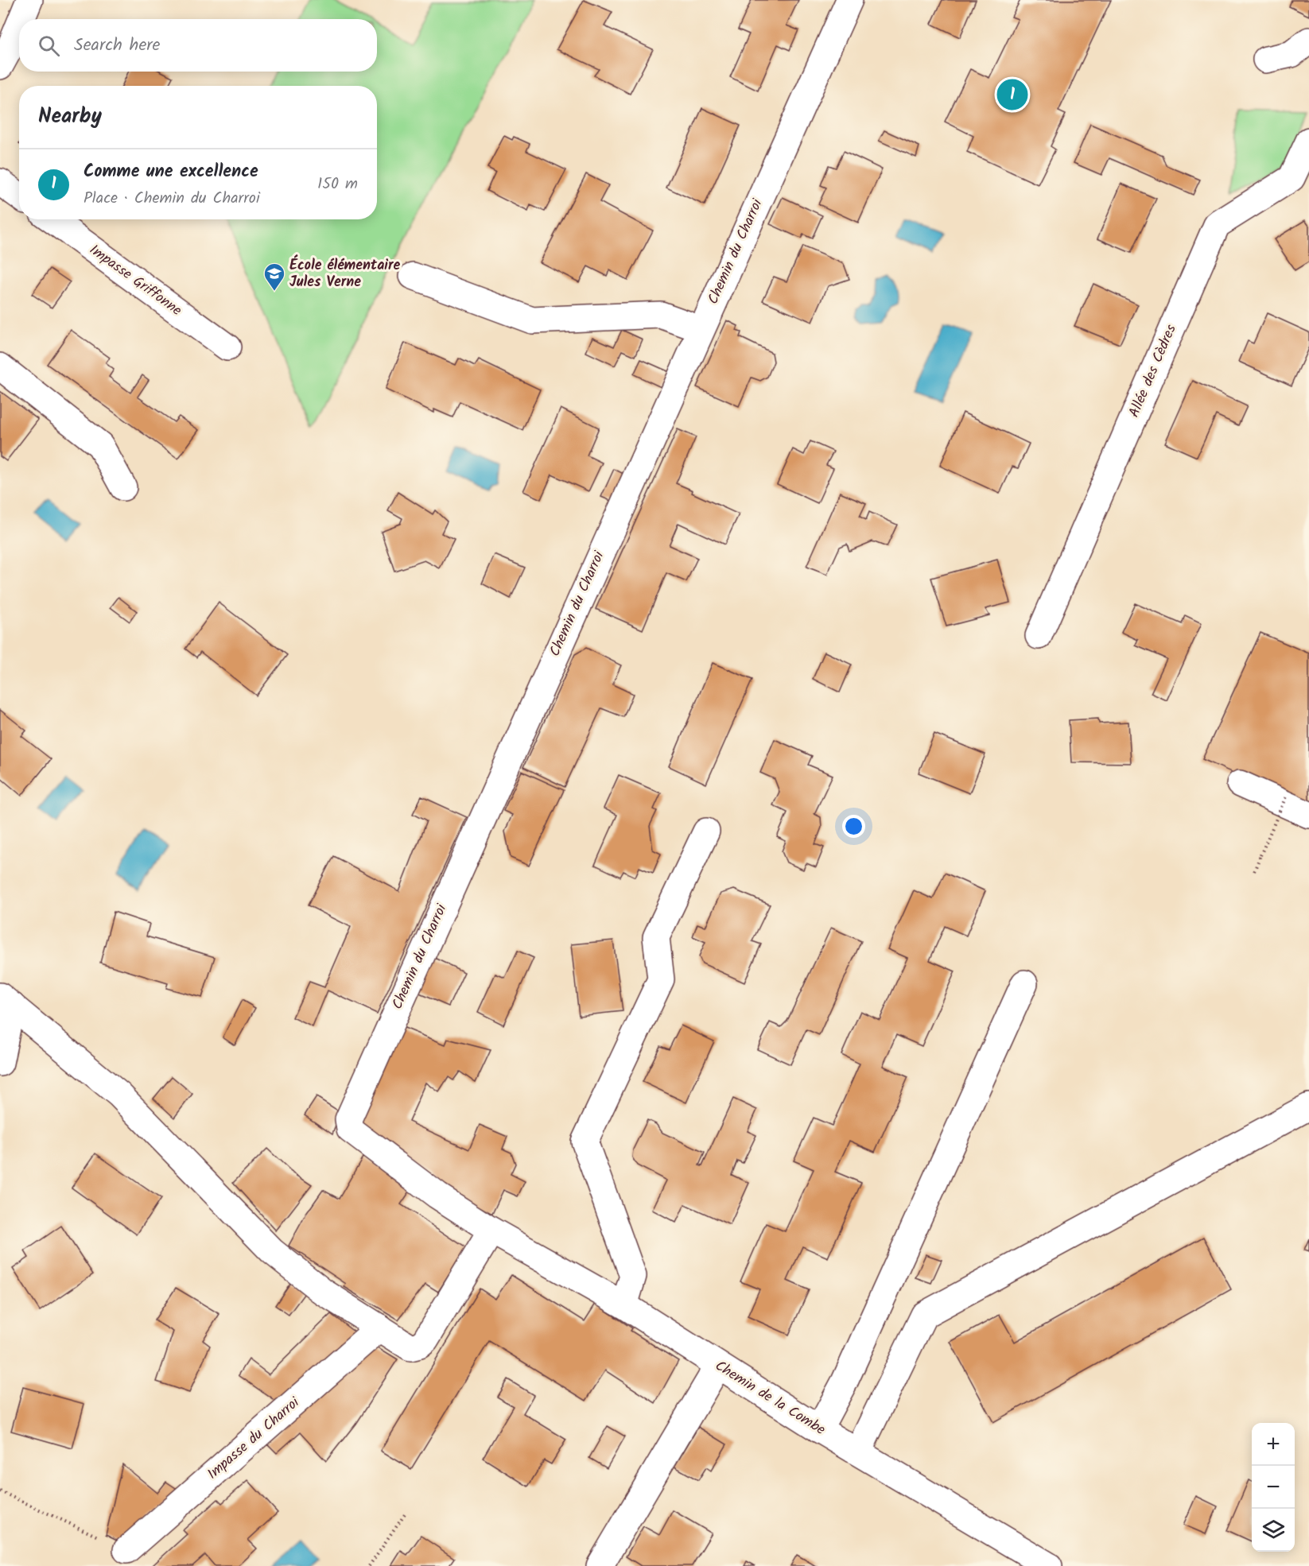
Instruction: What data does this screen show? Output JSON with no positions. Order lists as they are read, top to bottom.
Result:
{
  "streets": {
    "street": [
      "Chemin du Charroi",
      "Impasse Griffonne",
      "Allée des Cèdres",
      "Chemin de la Combe",
      "Impasse du Charroi"
    ]
  },
  "crossings": [
    ["Chemin du Charroi", "Chemin de la Combe"]
  ],
  "places": {
    "school or university": ["École élémentaire Jules Verne"]
  },
  "page": {
    "search": "Search here",
    "pins": "1",
    "heading": "Nearby",
    "list": [
      {
        "mark": "1",
        "name": "Comme une excellence",
        "note": "Place · Chemin du Charroi",
        "value": "150 m"
      }
    ],
    "map_buttons": ["+", "−"]
  }
}
